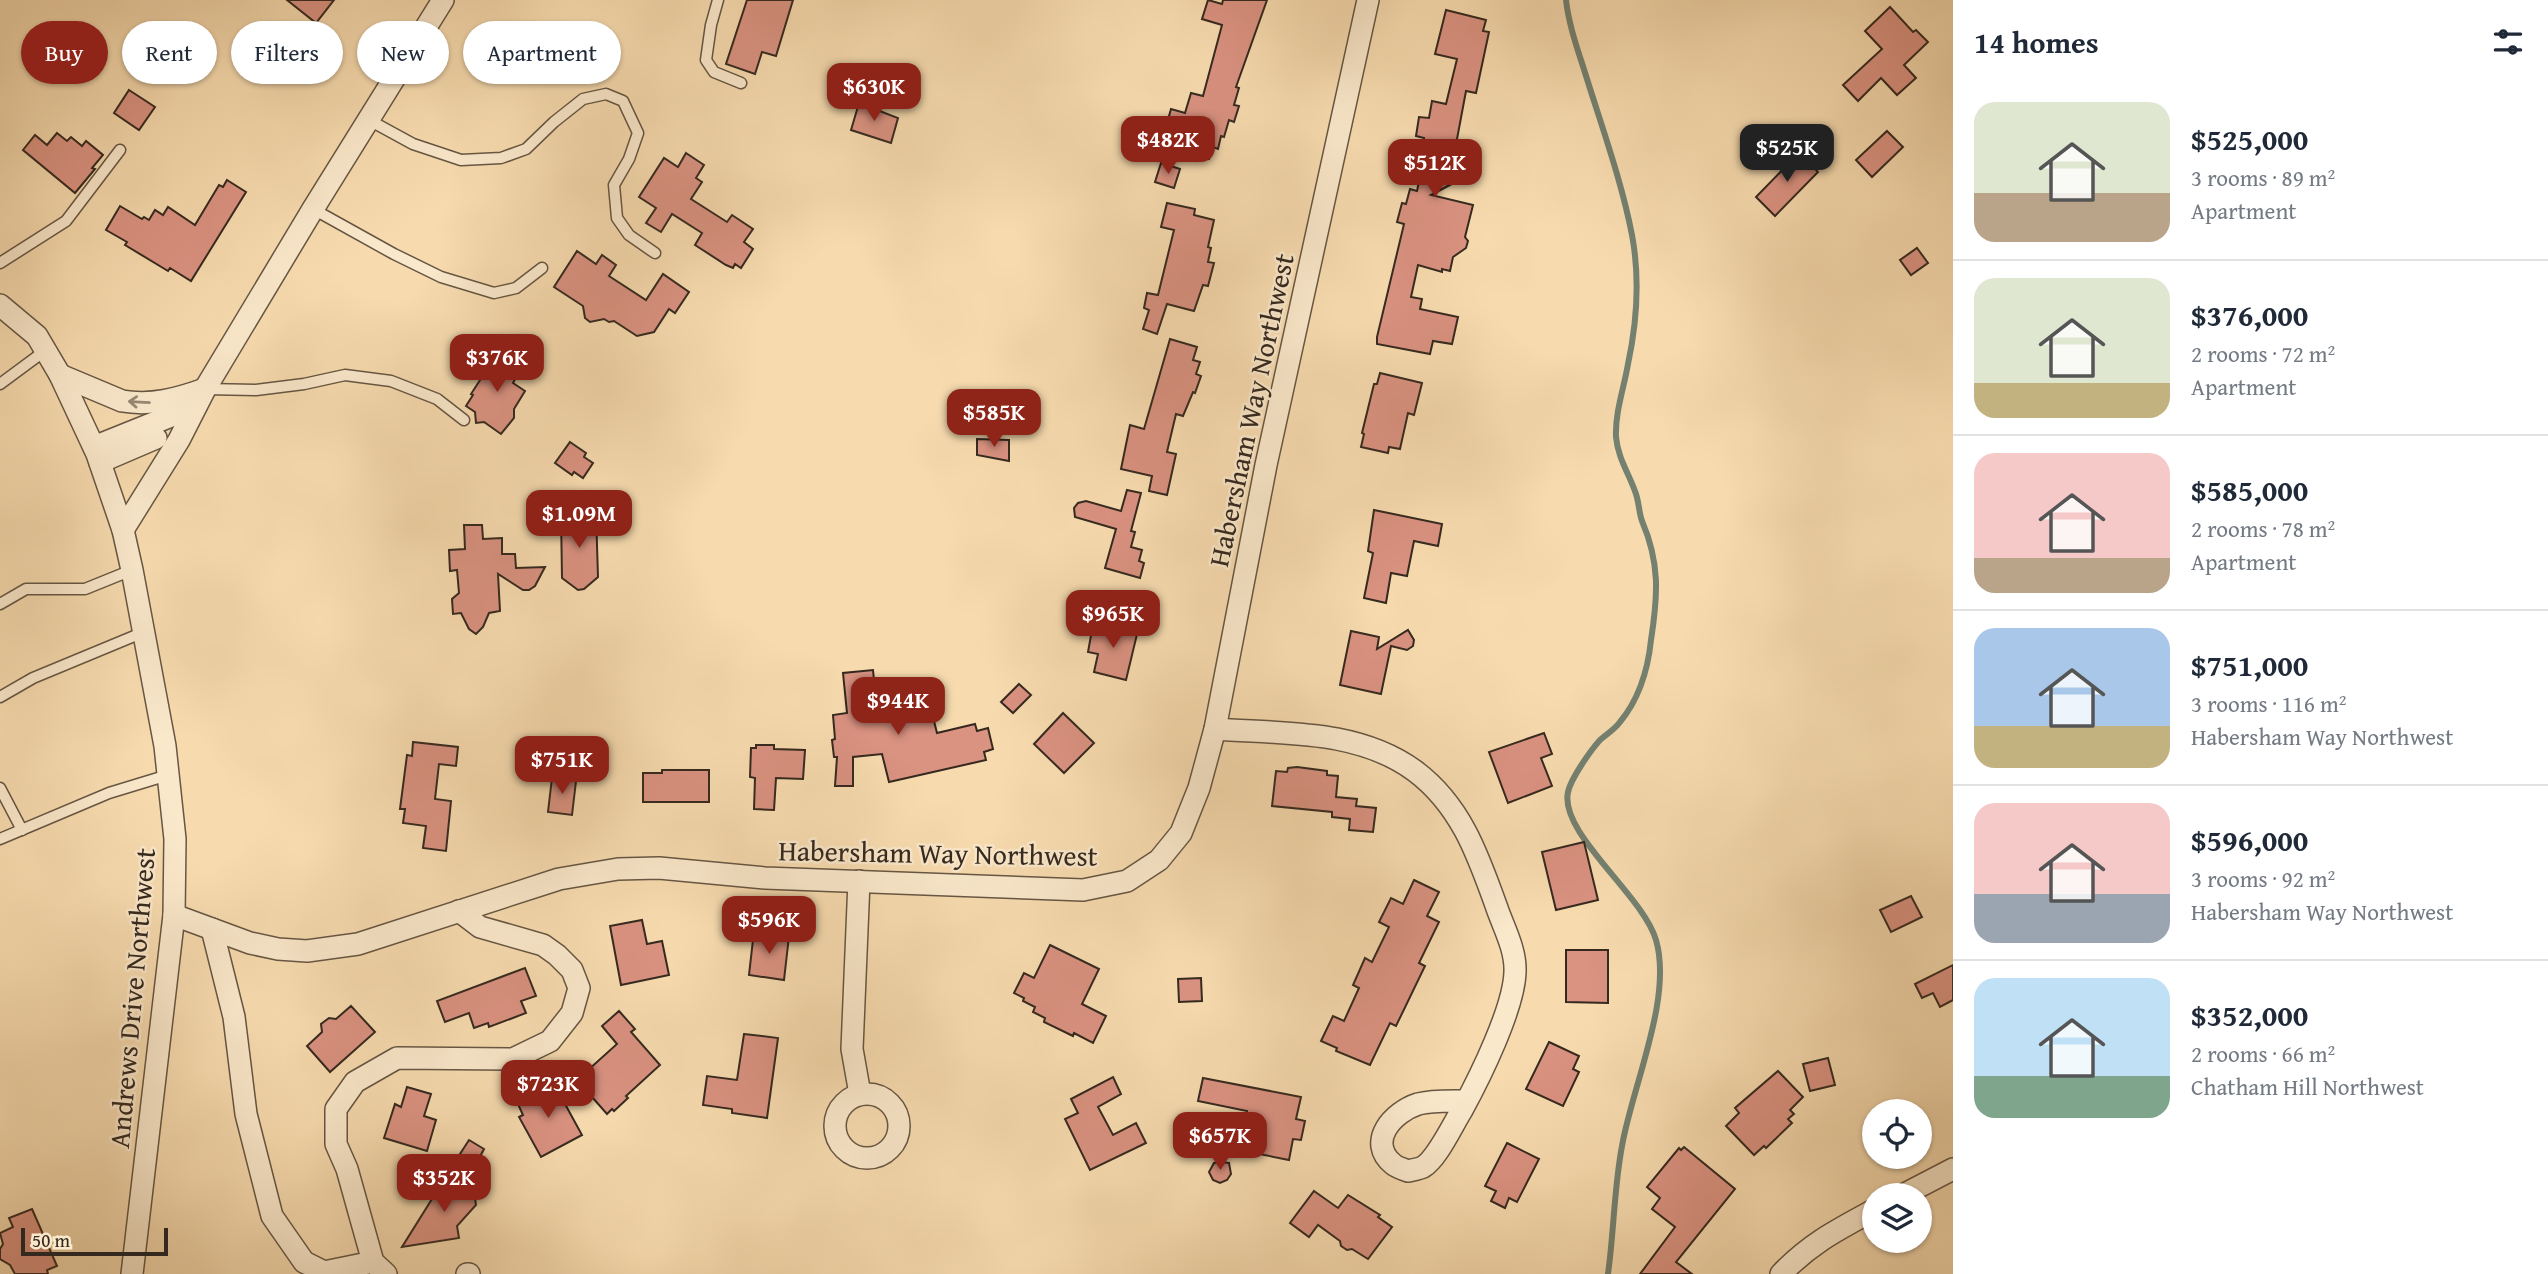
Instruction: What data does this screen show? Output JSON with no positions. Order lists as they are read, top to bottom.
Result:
{
  "streets": {
    "street": ["Habersham Way Northwest", "Andrews Drive Northwest"]
  },
  "crossings": [
    ["Habersham Way Northwest", "Andrews Drive Northwest"]
  ],
  "scale_bar": "50 m",
  "page": {
    "heading": "14 homes",
    "chip": [
      "Buy",
      "Rent",
      "Filters",
      "New",
      "Apartment"
    ],
    "price": [
      "$630K",
      "$482K",
      "$525K",
      "$512K",
      "$376K",
      "$585K",
      "$1.09M",
      "$965K",
      "$944K",
      "$751K",
      "$596K",
      "$723K",
      "$657K",
      "$352K"
    ],
    "list": [
      {
        "name": "$525,000",
        "note": "3 rooms · 89 m² · Apartment"
      },
      {
        "name": "$376,000",
        "note": "2 rooms · 72 m² · Apartment"
      },
      {
        "name": "$585,000",
        "note": "2 rooms · 78 m² · Apartment"
      },
      {
        "name": "$751,000",
        "note": "3 rooms · 116 m² · Habersham Way Northwest"
      },
      {
        "name": "$596,000",
        "note": "3 rooms · 92 m² · Habersham Way Northwest"
      },
      {
        "name": "$352,000",
        "note": "2 rooms · 66 m² · Chatham Hill Northwest"
      }
    ],
    "scale": "50 m"
  }
}
